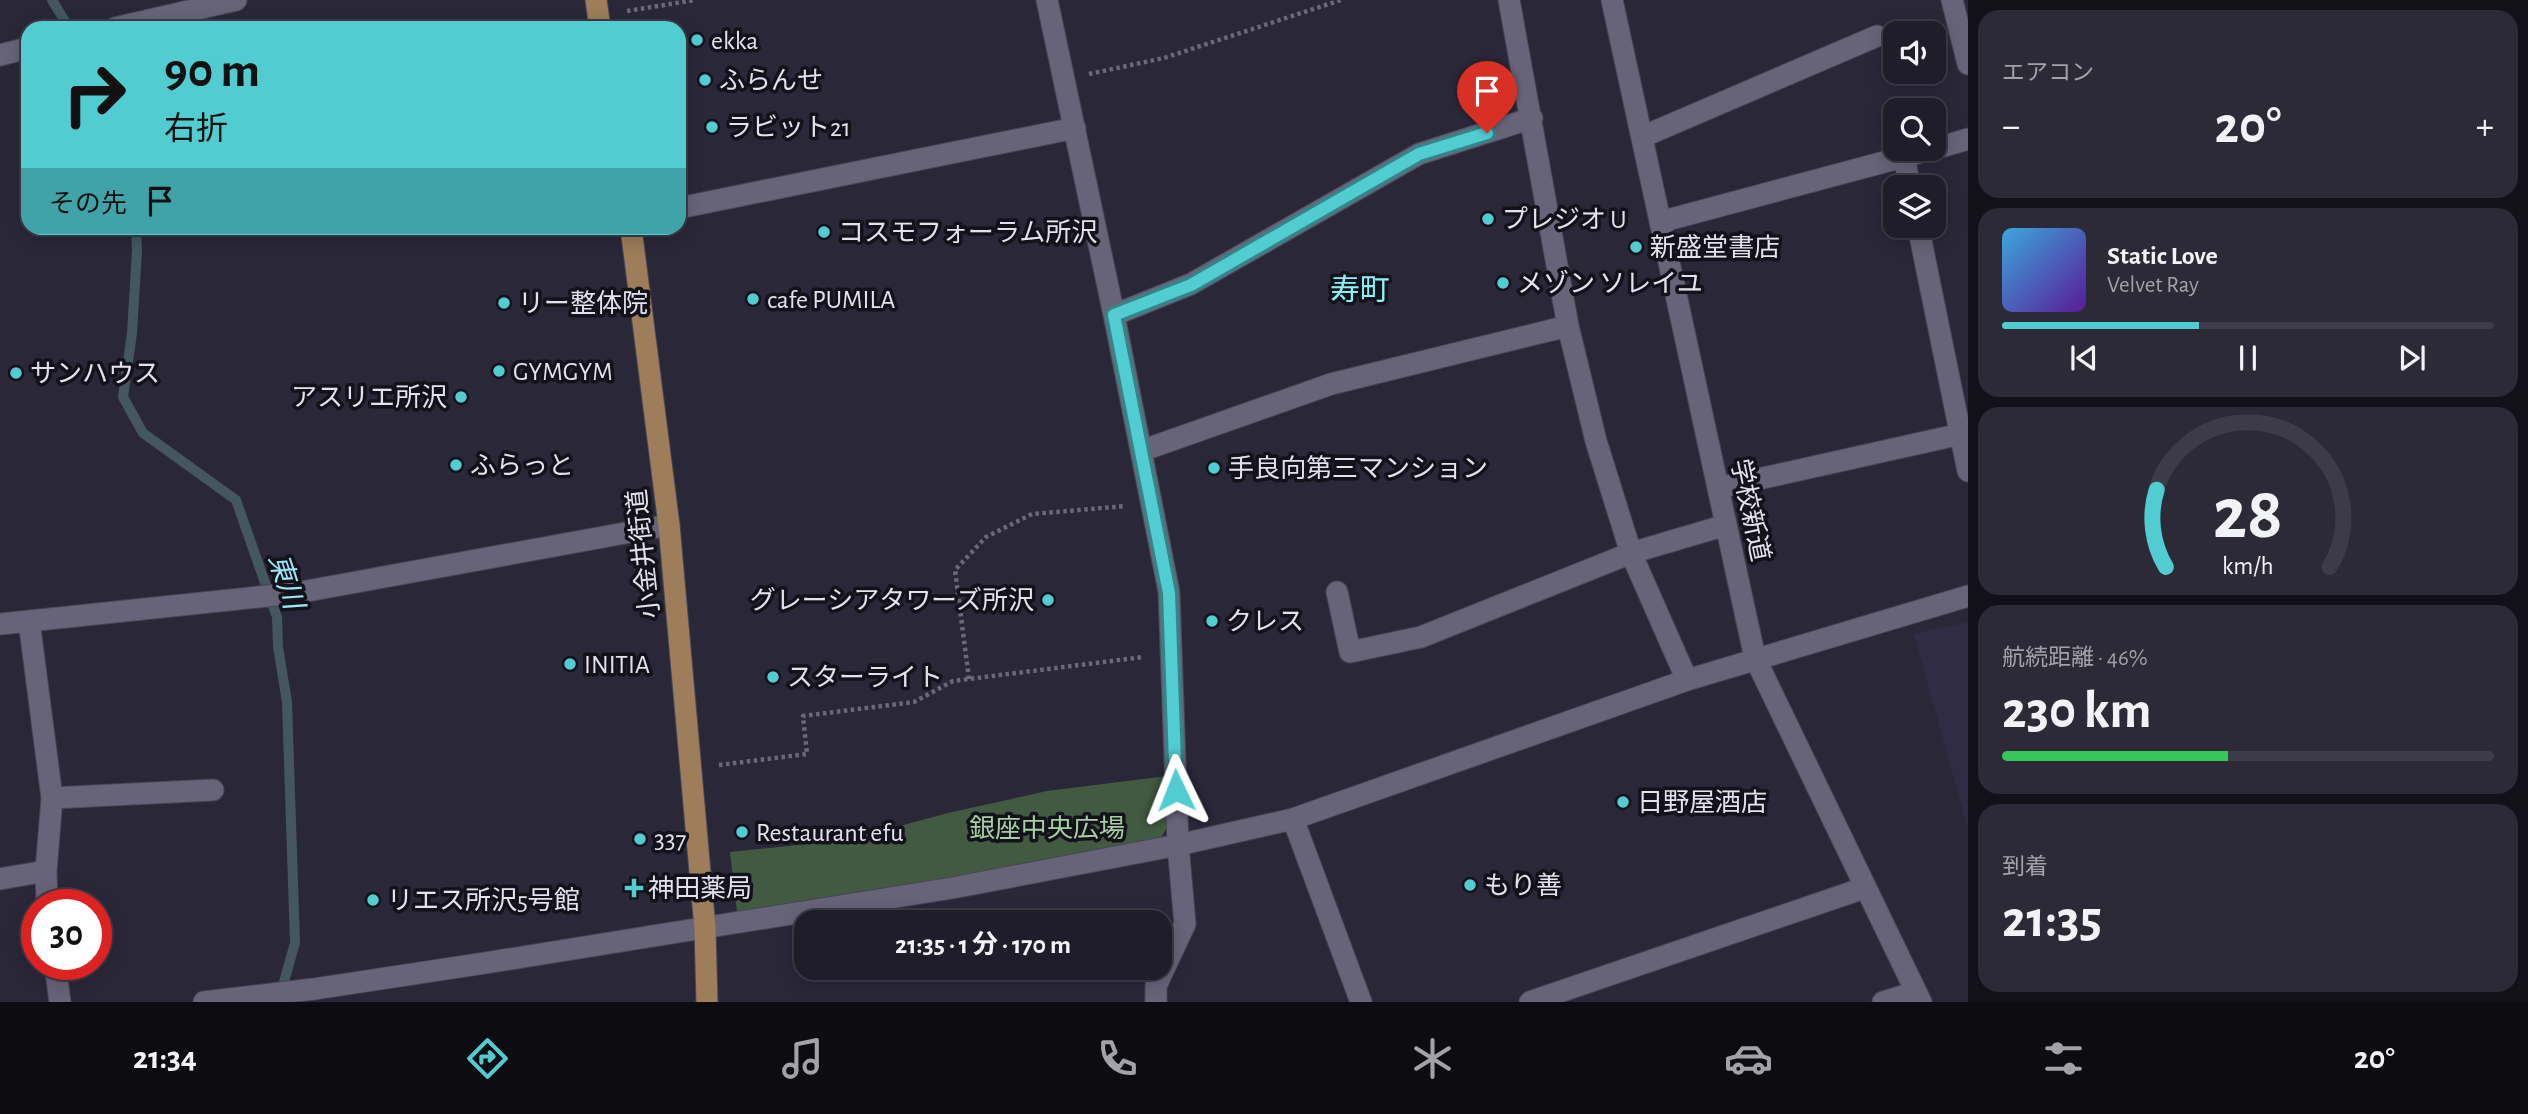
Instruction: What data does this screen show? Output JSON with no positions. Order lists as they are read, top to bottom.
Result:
{
  "streets": {
    "main road": ["小金井街道"],
    "street": ["学校新道"]
  },
  "districts": ["寿町"],
  "water": ["東川"],
  "parks": ["銀座中央広場"],
  "places": {
    "other": [
      "ekka",
      "ふらんせ",
      "ラビット21",
      "プレジオ U",
      "コスモフォーラム所沢",
      "新盛堂書店",
      "メゾン ソレイユ",
      "cafe PUMILA",
      "リー整体院",
      "GYMGYM",
      "サンハウス",
      "アスリエ所沢",
      "ふらっと",
      "手良向第三マンション",
      "グレーシアタワーズ所沢",
      "クレス",
      "INITIA",
      "スターライト",
      "日野屋酒店",
      "Restaurant efu",
      "337",
      "もり善",
      "リエス所沢5号館"
    ],
    "health": ["神田薬局"]
  },
  "page": {
    "tile": [
      "エアコン",
      ["航続距離 · 46%", "230 km"],
      ["到着", "21:35"]
    ],
    "turn": ["90 m", "右折"],
    "heat": ["−", "20°", "+"],
    "then": "その先",
    "song": ["Static Love", "Velvet Ray"],
    "limit": "30",
    "trip": "21:35 · 1 分 · 170 m",
    "tabs": ["21:34", "20°"],
    "gauge": ["28", "km/h"]
  }
}
